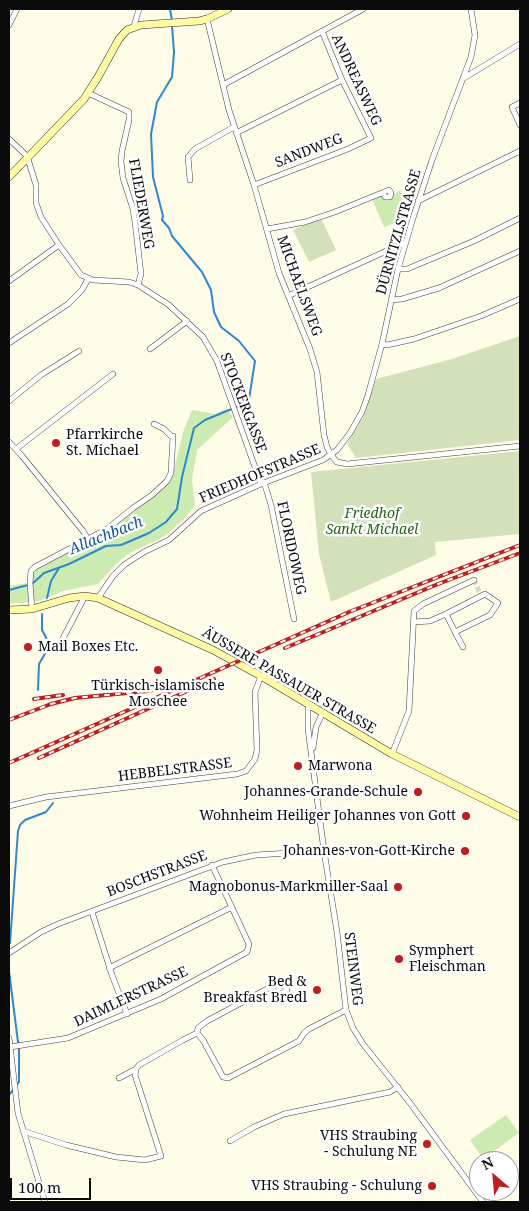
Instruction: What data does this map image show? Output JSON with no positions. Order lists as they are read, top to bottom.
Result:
{
  "streets": {
    "main road": ["ÄUSSERE PASSAUER STRASSE"],
    "street": [
      "ANDREASWEG",
      "SANDWEG",
      "FLIEDERWEG",
      "DÜRNITZLSTRASSE",
      "MICHAELSWEG",
      "STOCKERGASSE",
      "FRIEDHOFSTRASSE",
      "FLORIDOWEG",
      "HEBBELSTRASSE",
      "BOSCHSTRASSE",
      "STEINWEG",
      "DAIMLERSTRASSE"
    ]
  },
  "crossings": [
    ["ANDREASWEG", "SANDWEG"],
    ["SANDWEG", "MICHAELSWEG"],
    ["FLIEDERWEG", "STOCKERGASSE"],
    ["DÜRNITZLSTRASSE", "MICHAELSWEG"],
    ["DÜRNITZLSTRASSE", "FRIEDHOFSTRASSE"],
    ["MICHAELSWEG", "FRIEDHOFSTRASSE"],
    ["STOCKERGASSE", "FRIEDHOFSTRASSE"],
    ["STOCKERGASSE", "FLORIDOWEG"],
    ["FRIEDHOFSTRASSE", "FLORIDOWEG"],
    ["FRIEDHOFSTRASSE", "ÄUSSERE PASSAUER STRASSE"],
    ["ÄUSSERE PASSAUER STRASSE", "HEBBELSTRASSE"],
    ["ÄUSSERE PASSAUER STRASSE", "STEINWEG"],
    ["BOSCHSTRASSE", "STEINWEG"]
  ],
  "water": ["Allachbach"],
  "parks": ["Friedhof Sankt Michael"],
  "places": [
    "Pfarrkirche St. Michael",
    "Mail Boxes Etc.",
    "Türkisch-islamische Moschee",
    "Marwona",
    "Johannes-Grande-Schule",
    "Wohnheim Heiliger Johannes von Gott",
    "Johannes-von-Gott-Kirche",
    "Magnobonus-Markmiller-Saal",
    "Symphert Fleischman",
    "Bed & Breakfast Bredl",
    "VHS Straubing - Schulung NE",
    "VHS Straubing - Schulung"
  ],
  "scale_bar": "100 m",
  "north": "top left"
}
